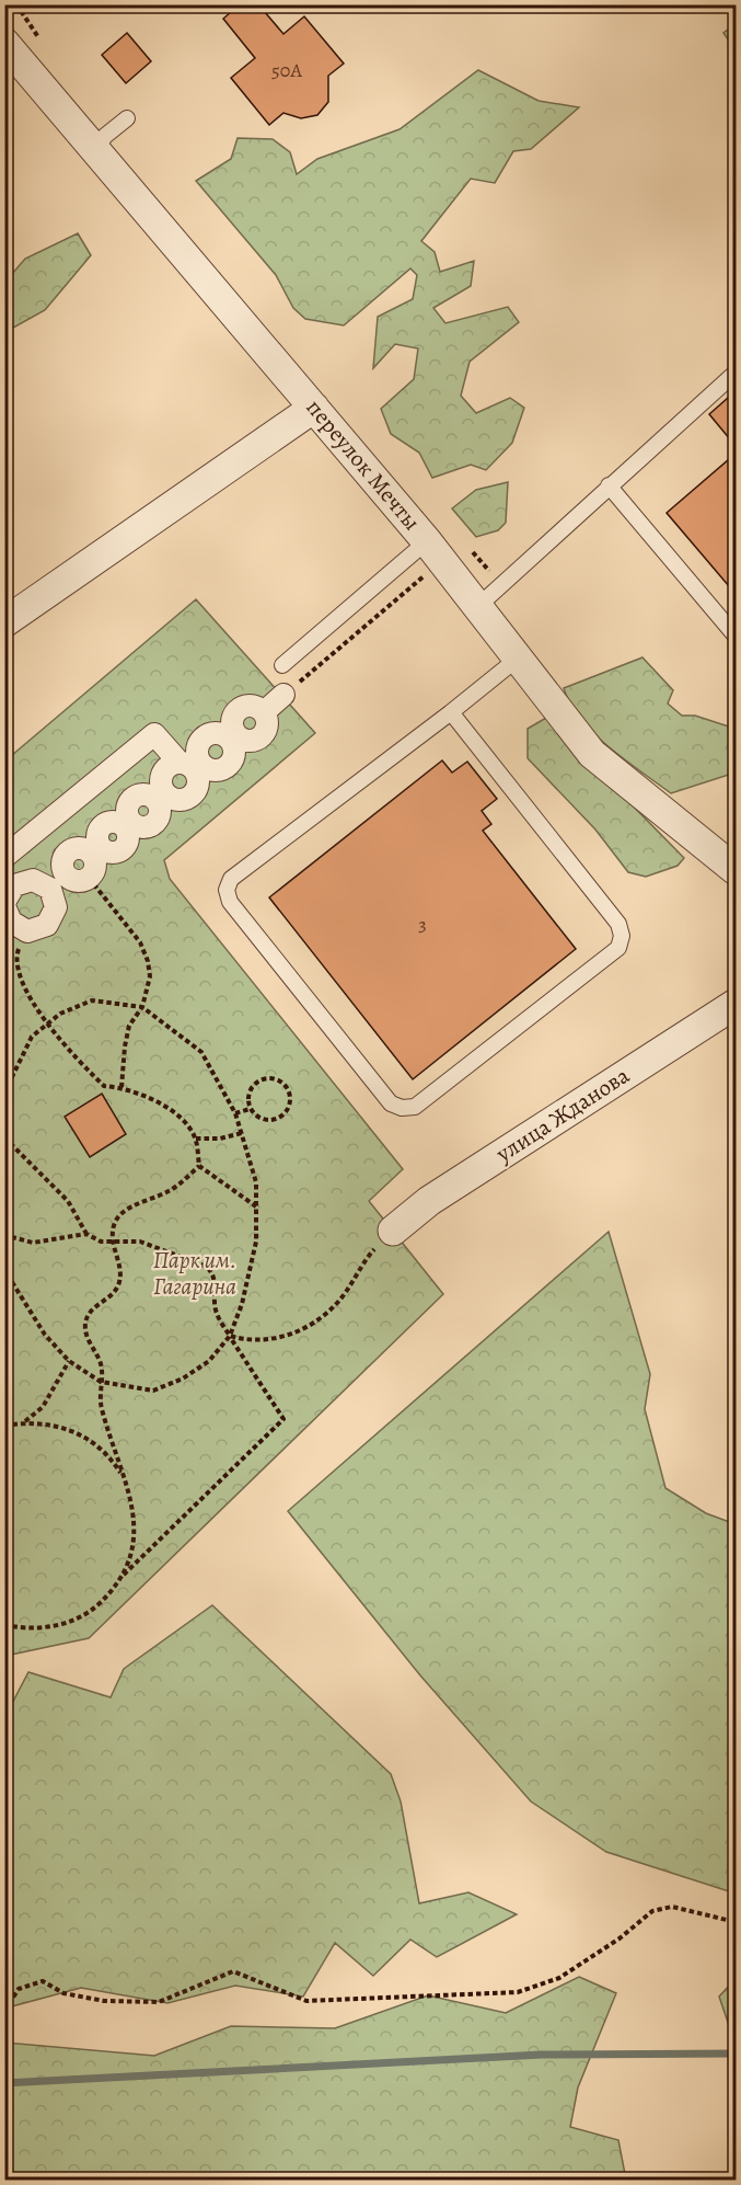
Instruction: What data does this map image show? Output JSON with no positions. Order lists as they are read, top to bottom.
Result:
{
  "streets": {
    "street": ["переулок Мечты", "улица Жданова"]
  },
  "parks": ["Парк им. Гагарина"],
  "house_numbers": ["50А", "3"]
}
